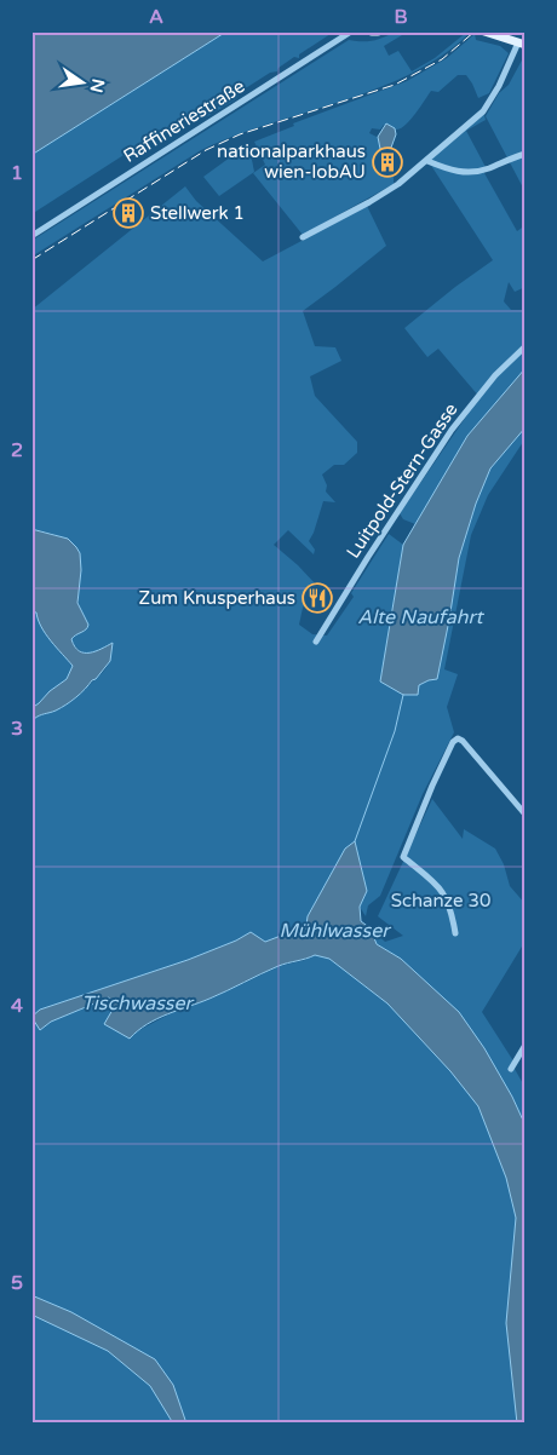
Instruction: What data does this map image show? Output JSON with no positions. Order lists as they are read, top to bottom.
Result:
{
  "streets": {
    "street": ["Raffineriestraße", "Luitpold-Stern-Gasse"]
  },
  "water": ["Alte Naufahrt", "Mühlwasser", "Tischwasser"],
  "parks": ["Schanze 30"],
  "places": {
    "building": ["nationalparkhaus wien-lobAU", "Stellwerk 1"],
    "restaurant": ["Zum Knusperhaus"]
  },
  "north": "right",
  "grid": {
    "columns": ["A", "B"],
    "rows": [
      "1",
      "2",
      "3",
      "4",
      "5"
    ]
  }
}
